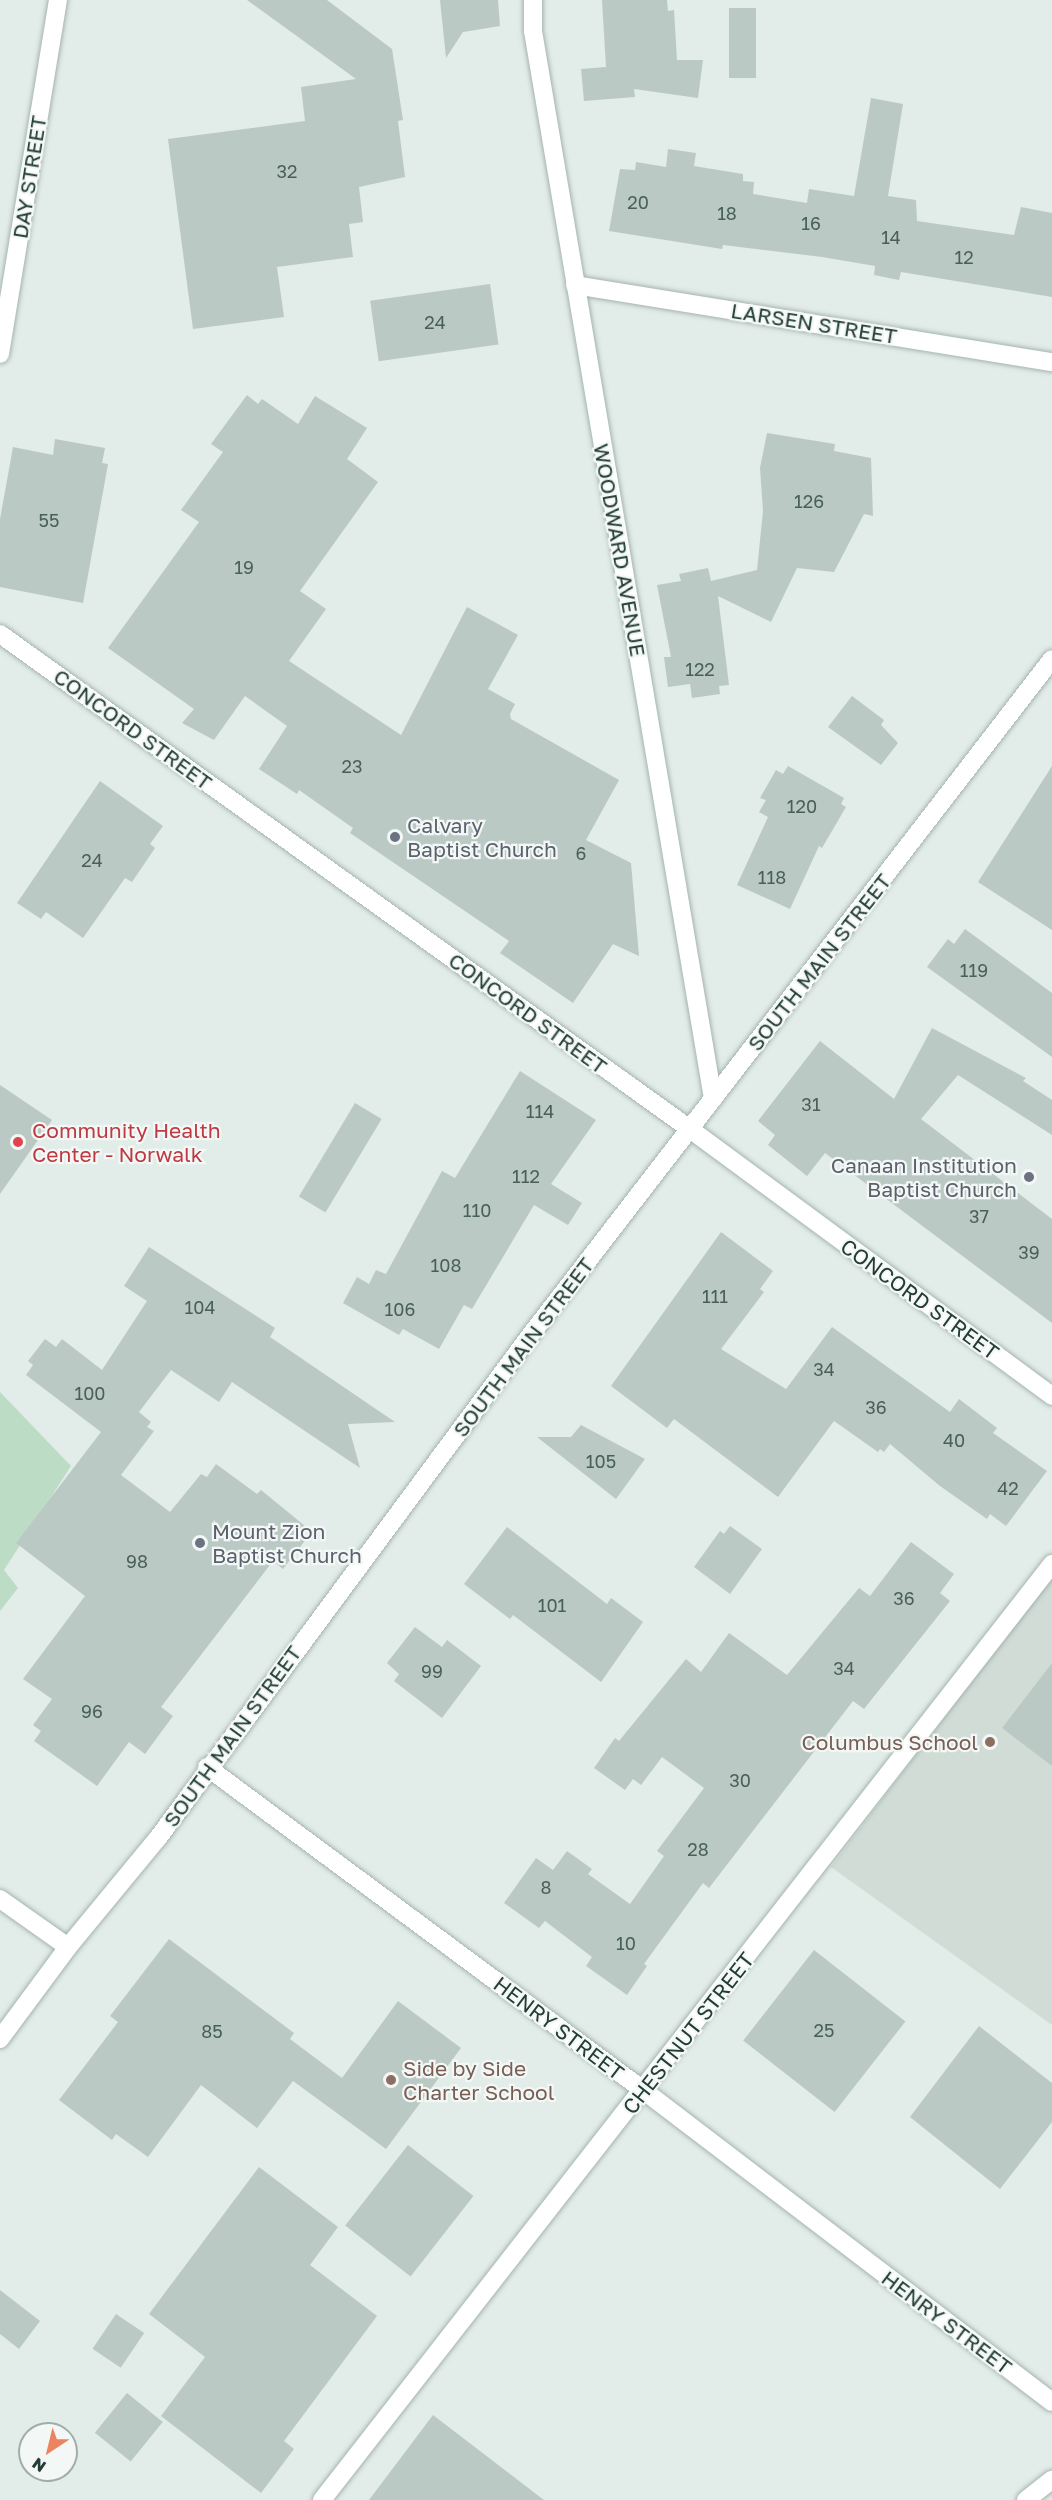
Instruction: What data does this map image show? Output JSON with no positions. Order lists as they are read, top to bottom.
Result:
{
  "streets": {
    "street": [
      "DAY STREET",
      "LARSEN STREET",
      "WOODWARD AVENUE",
      "CONCORD STREET",
      "SOUTH MAIN STREET",
      "HENRY STREET",
      "CHESTNUT STREET"
    ]
  },
  "crossings": [
    ["LARSEN STREET", "WOODWARD AVENUE"],
    ["WOODWARD AVENUE", "SOUTH MAIN STREET"],
    ["CONCORD STREET", "SOUTH MAIN STREET"],
    ["SOUTH MAIN STREET", "HENRY STREET"],
    ["HENRY STREET", "CHESTNUT STREET"]
  ],
  "places": [
    "Calvary Baptist Church",
    "Community Health Center - Norwalk",
    "Canaan Institution Baptist Church",
    "Mount Zion Baptist Church",
    "Columbus School",
    "Side by Side Charter School"
  ],
  "house_numbers": [
    "32",
    "20",
    "18",
    "16",
    "14",
    "12",
    "24",
    "126",
    "55",
    "19",
    "122",
    "23",
    "120",
    "6",
    "24",
    "118",
    "119",
    "31",
    "114",
    "112",
    "110",
    "37",
    "39",
    "108",
    "111",
    "104",
    "106",
    "34",
    "100",
    "36",
    "40",
    "105",
    "42",
    "98",
    "36",
    "101",
    "34",
    "99",
    "96",
    "30",
    "28",
    "8",
    "10",
    "25",
    "85"
  ],
  "north": "bottom left"
}
